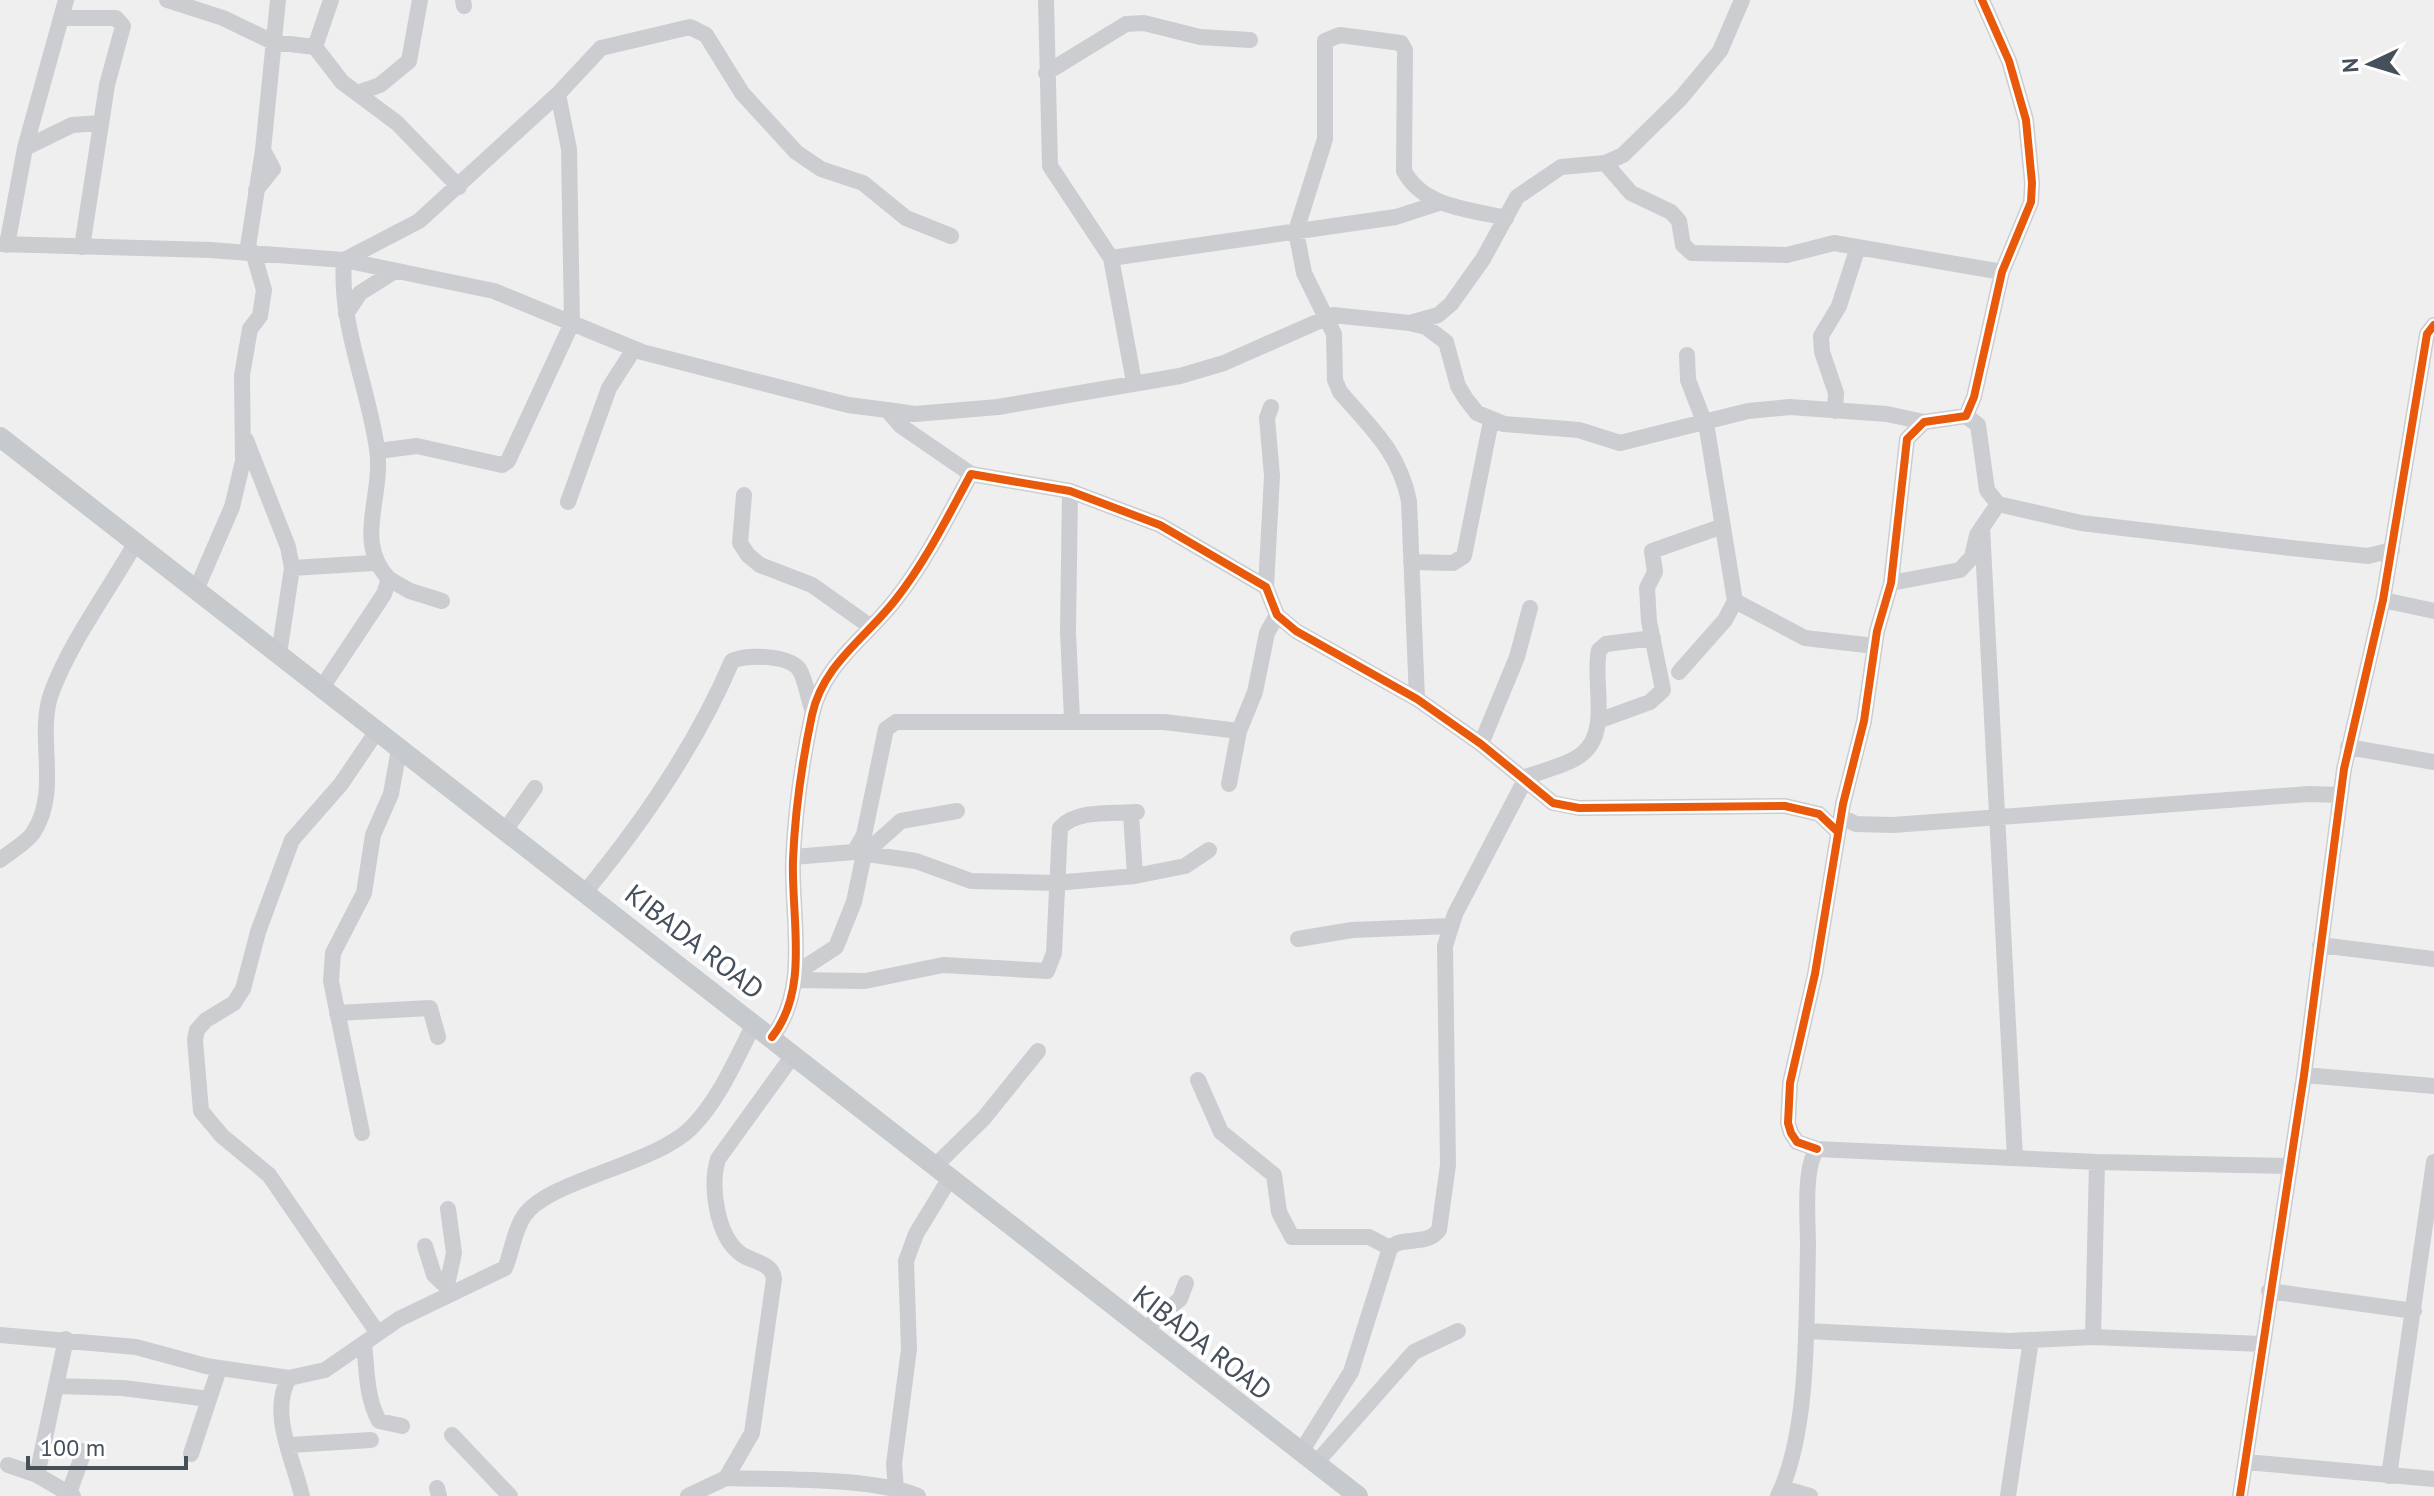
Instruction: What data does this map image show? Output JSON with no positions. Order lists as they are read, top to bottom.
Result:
{
  "streets": {
    "main road": ["KIBADA ROAD"]
  },
  "scale_bar": "100 m",
  "north": "left"
}
